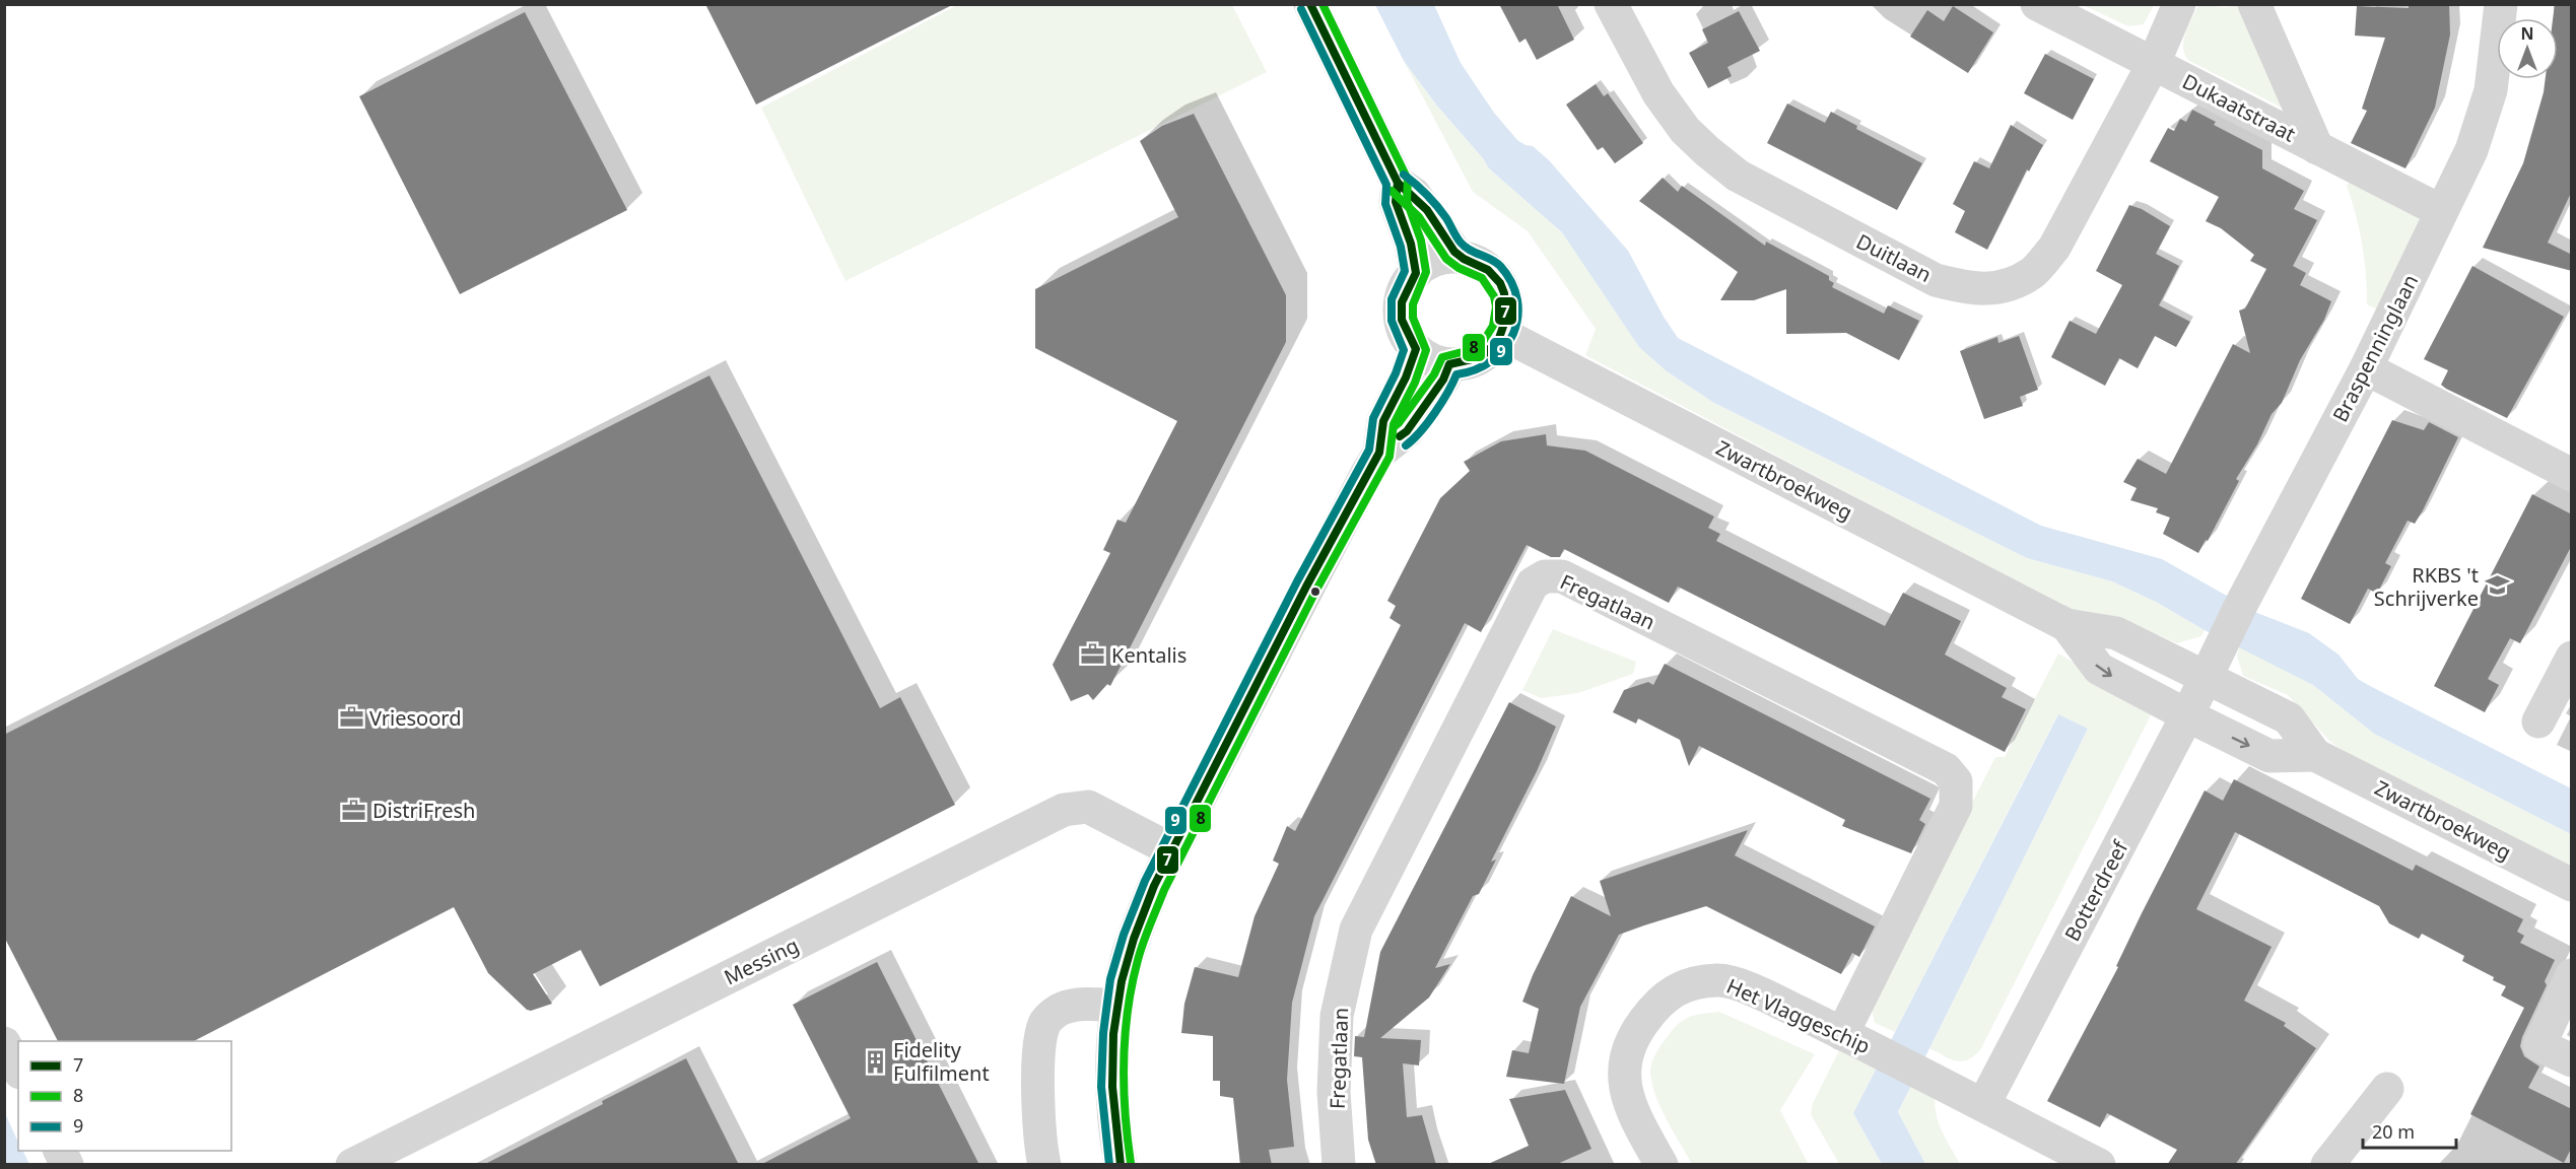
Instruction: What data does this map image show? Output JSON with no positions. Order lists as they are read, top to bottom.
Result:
{
  "streets": {
    "street": [
      "Dukaatstraat",
      "Duitlaan",
      "Braspenninglaan",
      "Zwartbroekweg",
      "Fregatlaan",
      "Botterdreef",
      "Messing",
      "Het Vlaggeschip"
    ]
  },
  "crossings": [
    ["Dukaatstraat", "Duitlaan"],
    ["Dukaatstraat", "Braspenninglaan"],
    ["Braspenninglaan", "Zwartbroekweg"],
    ["Braspenninglaan", "Botterdreef"],
    ["Zwartbroekweg", "Botterdreef"],
    ["Fregatlaan", "Het Vlaggeschip"],
    ["Botterdreef", "Het Vlaggeschip"]
  ],
  "places": {
    "school or university": ["RKBS 't Schrijverke"],
    "office": ["Kentalis", "Vriesoord", "DistriFresh"],
    "building": ["Fidelity Fulfilment"]
  },
  "lines": ["transit line 7", "transit line 8", "transit line 9"],
  "legend": ["7", "8", "9"],
  "scale_bar": "20 m",
  "north": "top"
}
